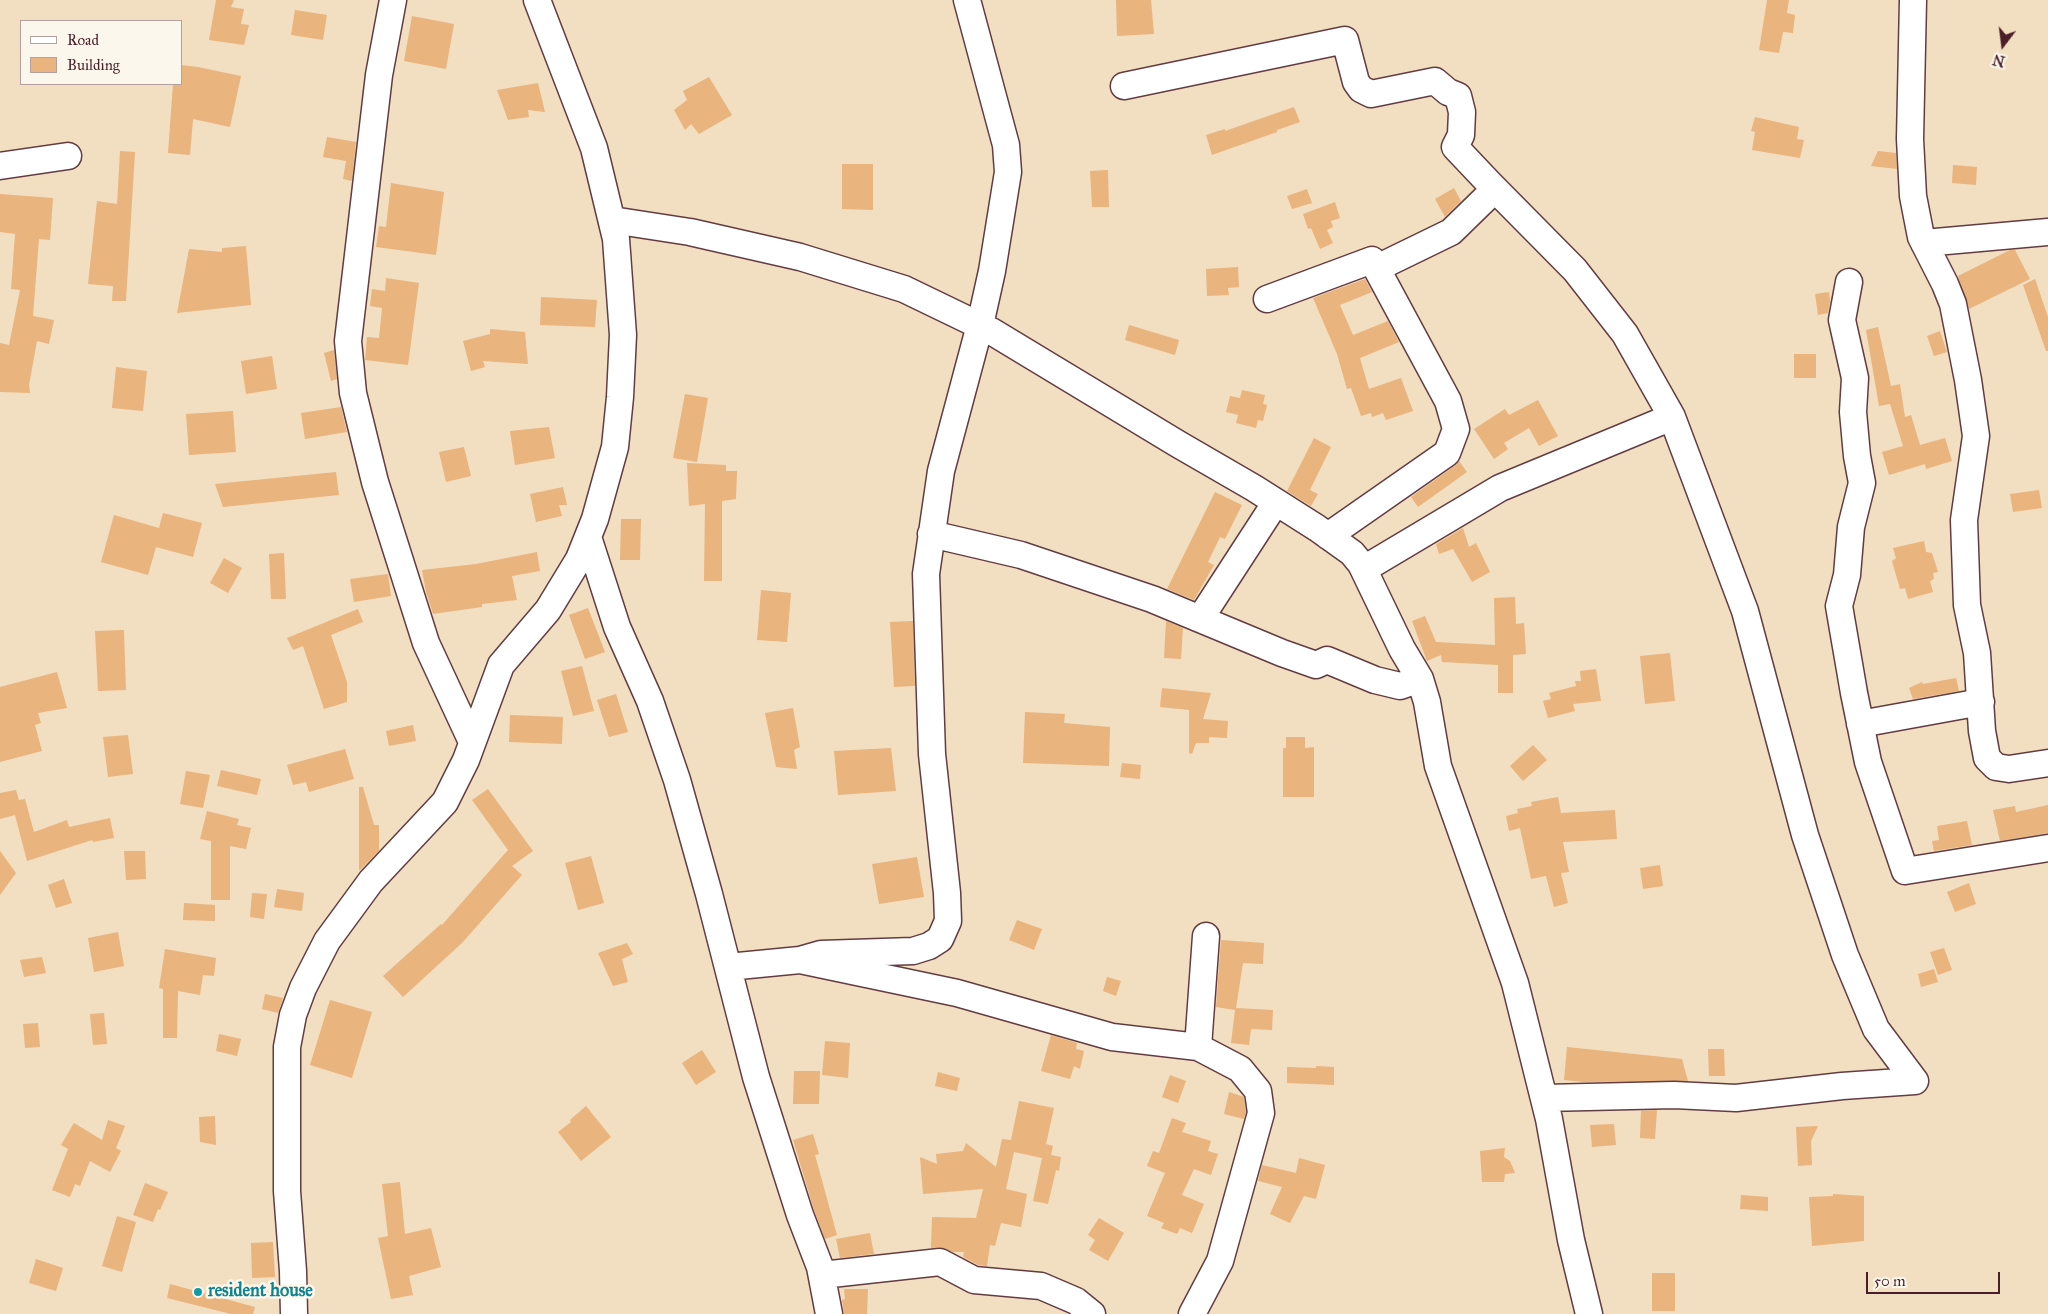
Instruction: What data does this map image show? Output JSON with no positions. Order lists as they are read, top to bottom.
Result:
{
  "places": ["resident house"],
  "legend": ["Road", "Building"],
  "scale_bar": "50 m",
  "north": "bottom"
}
